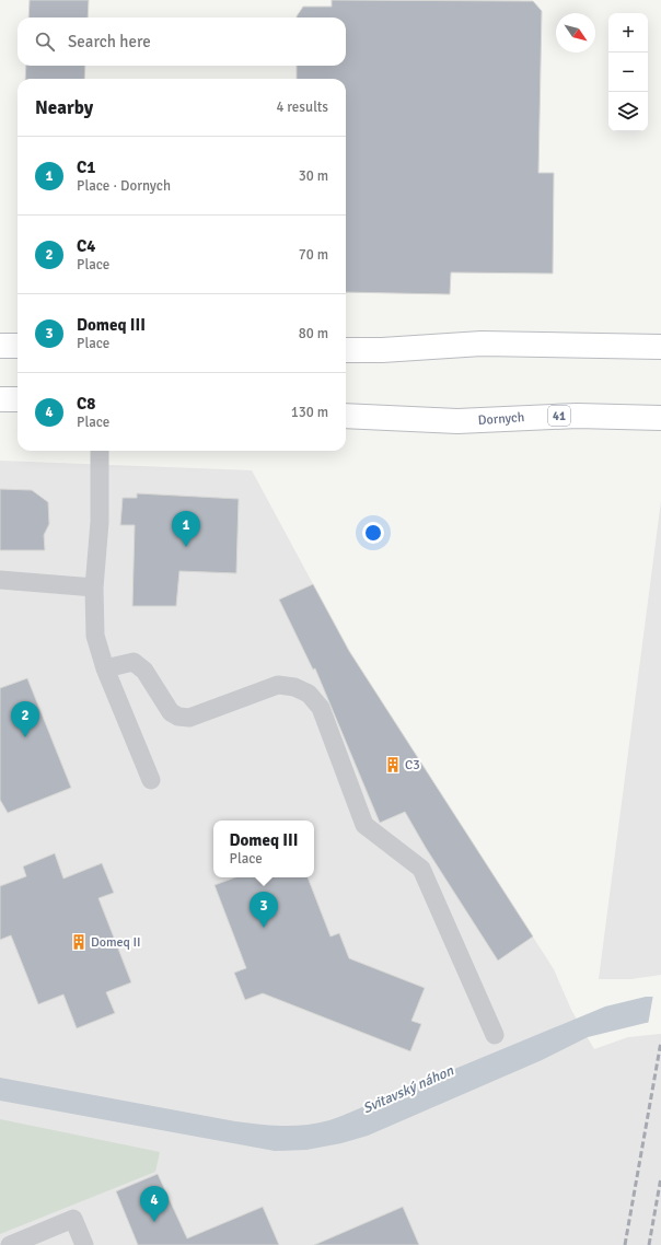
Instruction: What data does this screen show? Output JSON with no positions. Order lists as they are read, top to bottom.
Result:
{
  "streets": {
    "main road": ["41", "Dornych"]
  },
  "water": ["Svitavský náhon"],
  "places": {
    "building": ["C3", "Domeq II"]
  },
  "north": "bottom right",
  "page": {
    "map_buttons": ["+", "−"],
    "search": "Search here",
    "heading": ["Nearby", "4 results"],
    "list": [
      {
        "mark": "1",
        "name": "C1",
        "note": "Place · Dornych",
        "value": "30 m"
      },
      {
        "mark": "2",
        "name": "C4",
        "note": "Place",
        "value": "70 m"
      },
      {
        "mark": "3",
        "name": "Domeq III",
        "note": "Place",
        "value": "80 m"
      },
      {
        "mark": "4",
        "name": "C8",
        "note": "Place",
        "value": "130 m"
      }
    ],
    "pins": [
      "1",
      "2",
      "3",
      "4"
    ],
    "popup": ["Domeq III", "Place"]
  }
}
